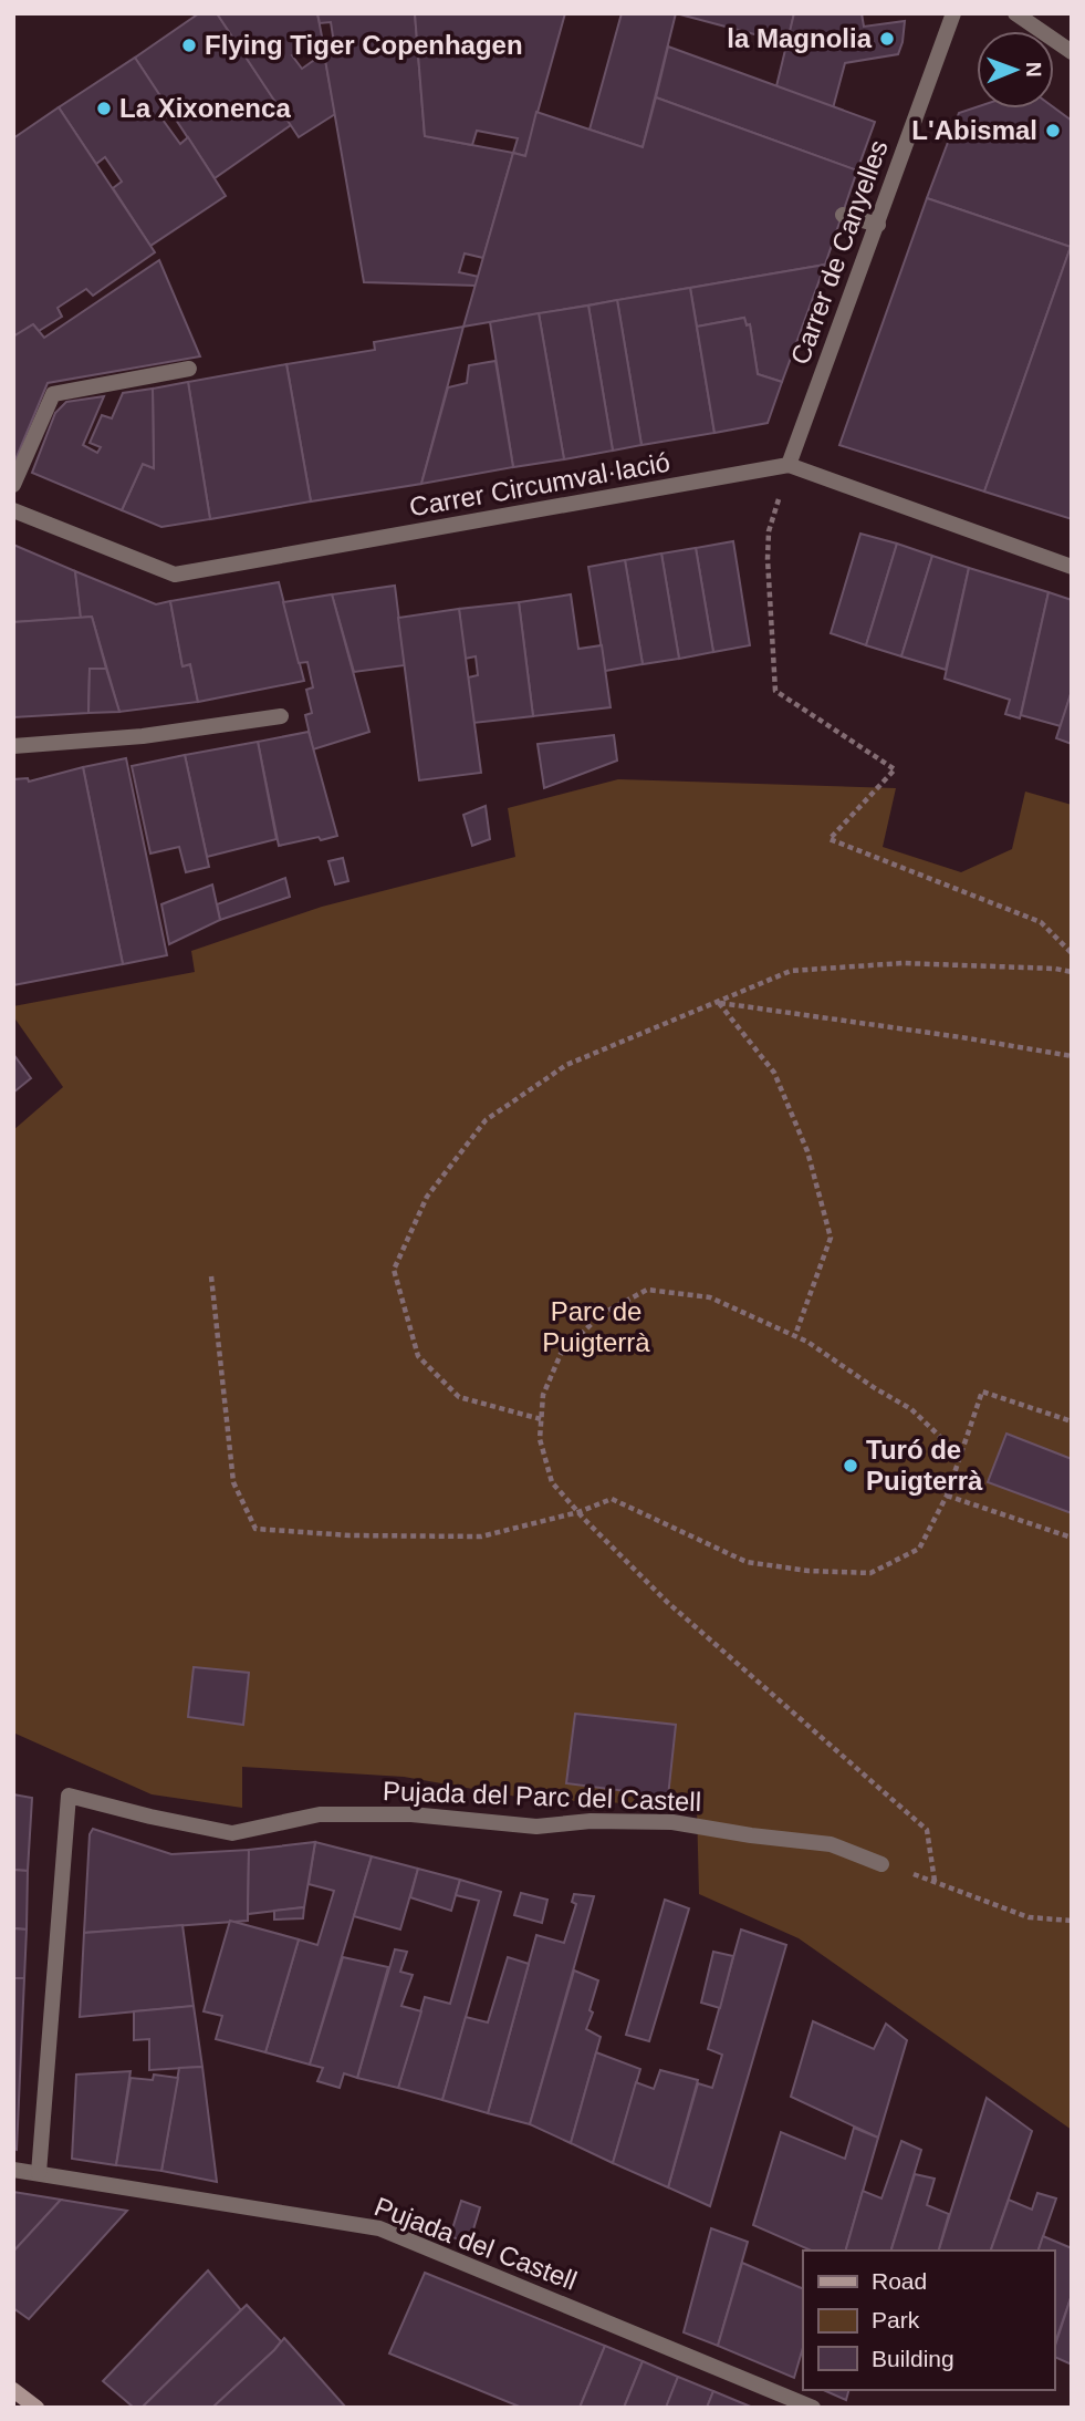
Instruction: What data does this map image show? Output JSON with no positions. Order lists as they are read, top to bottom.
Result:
{
  "streets": {
    "street": [
      "Carrer de Canyelles",
      "Carrer Circumval·lació",
      "Pujada del Parc del Castell",
      "Pujada del Castell"
    ]
  },
  "crossings": [
    ["Carrer de Canyelles", "Carrer Circumval·lació"],
    ["Pujada del Parc del Castell", "Pujada del Castell"]
  ],
  "parks": ["Parc de Puigterrà"],
  "places": [
    "la Magnolia",
    "Flying Tiger Copenhagen",
    "La Xixonenca",
    "L'Abismal",
    "Turó de Puigterrà"
  ],
  "legend": ["Road", "Park", "Building"],
  "north": "right"
}
